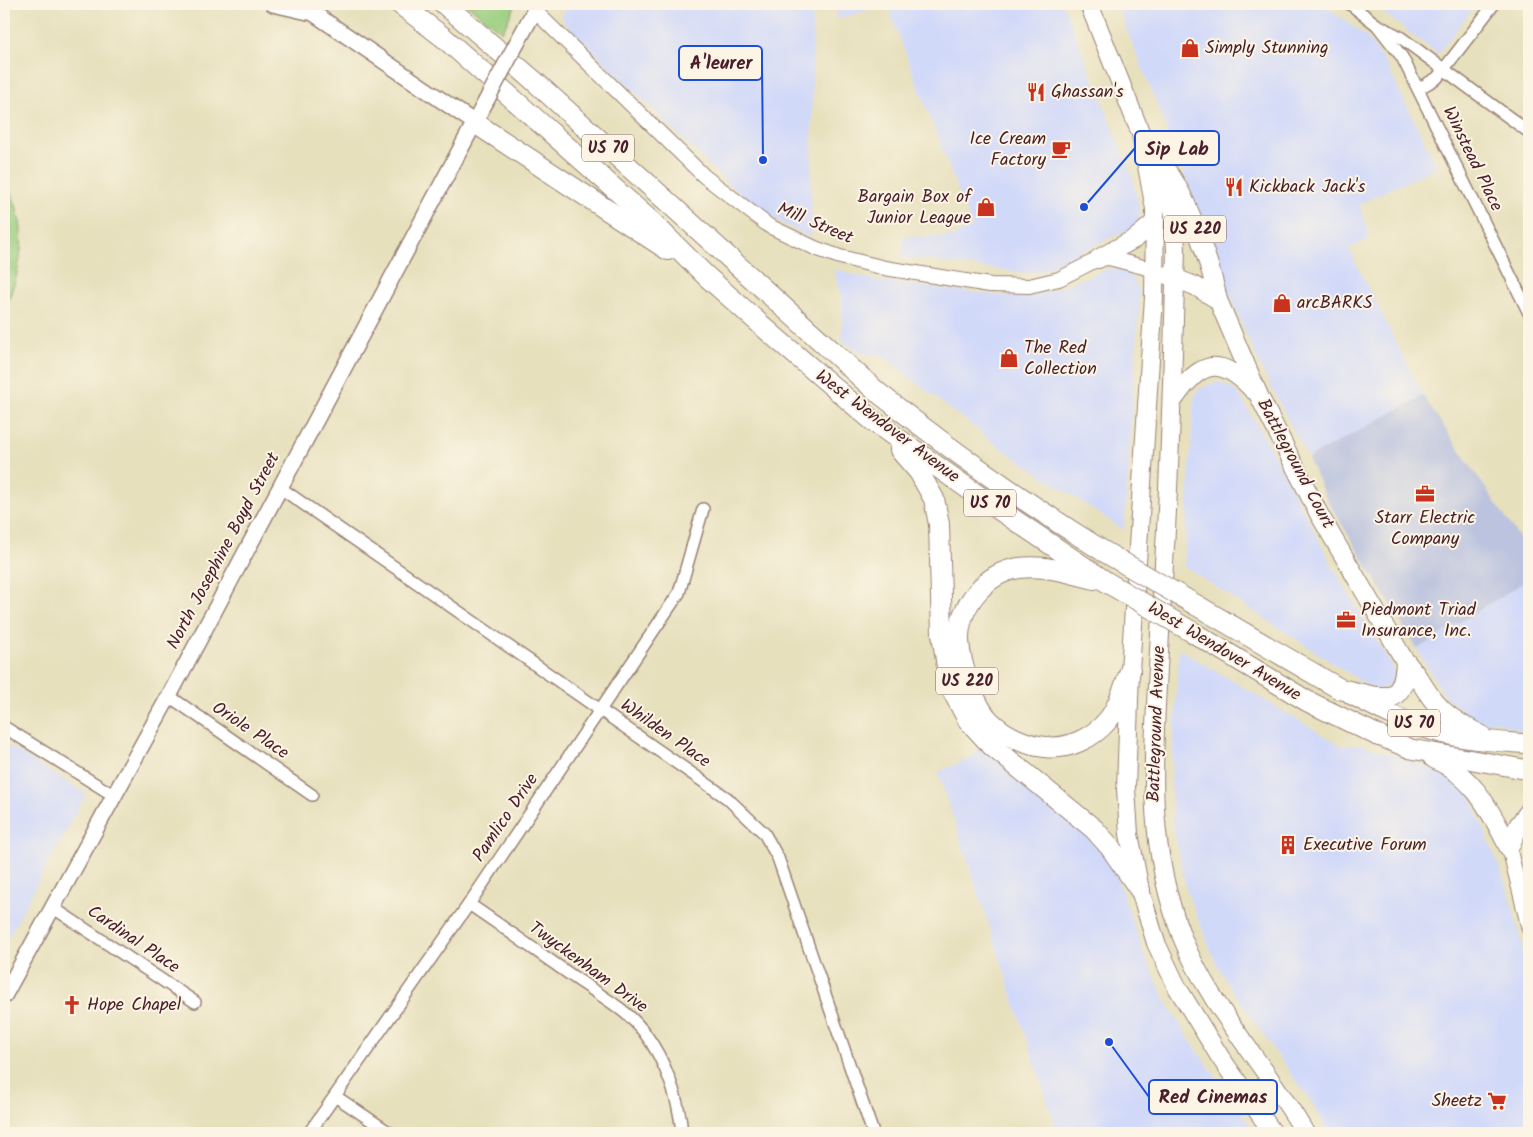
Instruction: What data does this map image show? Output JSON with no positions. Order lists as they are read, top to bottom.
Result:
{
  "streets": {
    "highway": ["US 70", "US 220", "West Wendover Avenue"],
    "main road": ["Battleground Court", "North Josephine Boyd Street", "Battleground Avenue"],
    "street": [
      "Winstead Place",
      "Mill Street",
      "Oriole Place",
      "Whilden Place",
      "Pamlico Drive",
      "Cardinal Place",
      "Twyckenham Drive"
    ]
  },
  "crossings": [
    ["Mill Street", "North Josephine Boyd Street"],
    ["Mill Street", "Battleground Avenue"],
    ["US 220", "West Wendover Avenue"],
    ["US 220", "Battleground Court"],
    ["US 220", "Battleground Avenue"],
    ["North Josephine Boyd Street", "Oriole Place"],
    ["North Josephine Boyd Street", "Whilden Place"],
    ["North Josephine Boyd Street", "Cardinal Place"],
    ["Whilden Place", "Pamlico Drive"],
    ["Pamlico Drive", "Twyckenham Drive"]
  ],
  "places": {
    "shop": [
      "Simply Stunning",
      "Bargain Box of Junior League",
      "arcBARKS",
      "The Red Collection"
    ],
    "restaurant": ["Ghassan's", "Kickback Jack's"],
    "cafe": ["Ice Cream Factory"],
    "other": ["A'leurer", "Sip Lab", "Red Cinemas"],
    "office": ["Starr Electric Company", "Piedmont Triad Insurance, Inc."],
    "building": ["Executive Forum"],
    "church": ["Hope Chapel"],
    "supermarket": ["Sheetz"]
  }
}
